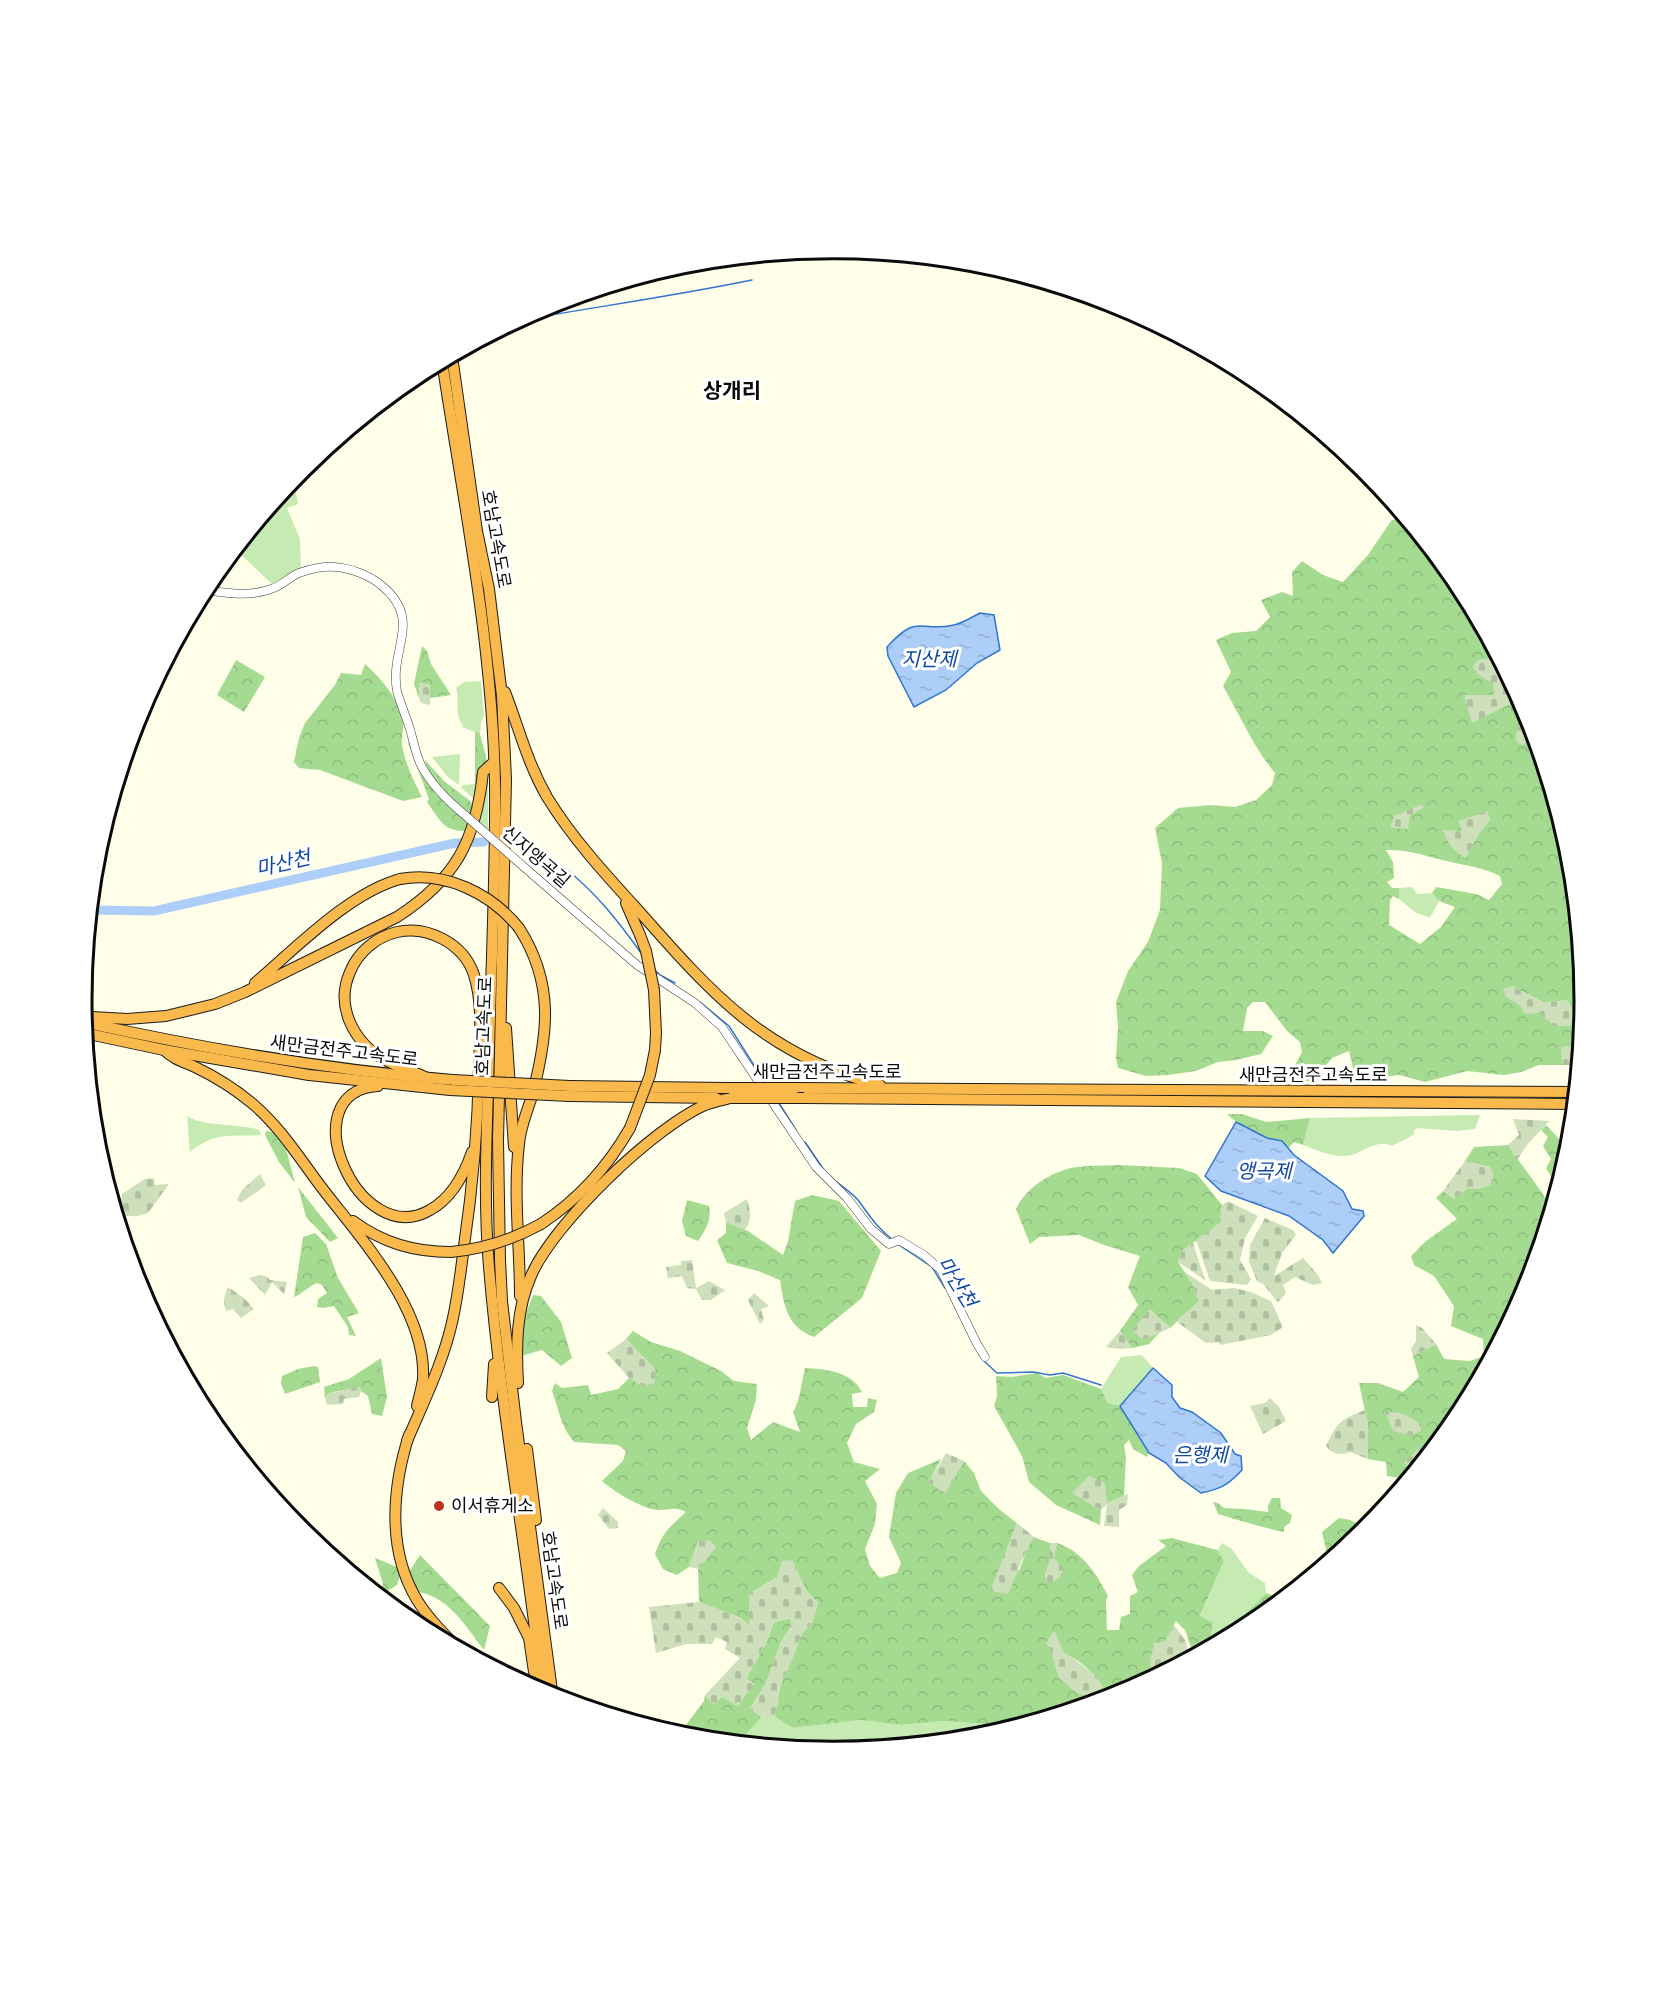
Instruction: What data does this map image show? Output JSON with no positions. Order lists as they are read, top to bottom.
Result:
{
  "streets": {
    "highway": ["호남고속도로", "새만금전주고속도로"],
    "street": ["신지앵곡길"]
  },
  "districts": ["상개리"],
  "water": [
    "지산제",
    "마산천",
    "앵곡제",
    "은행제"
  ],
  "places": ["이서휴게소"]
}
